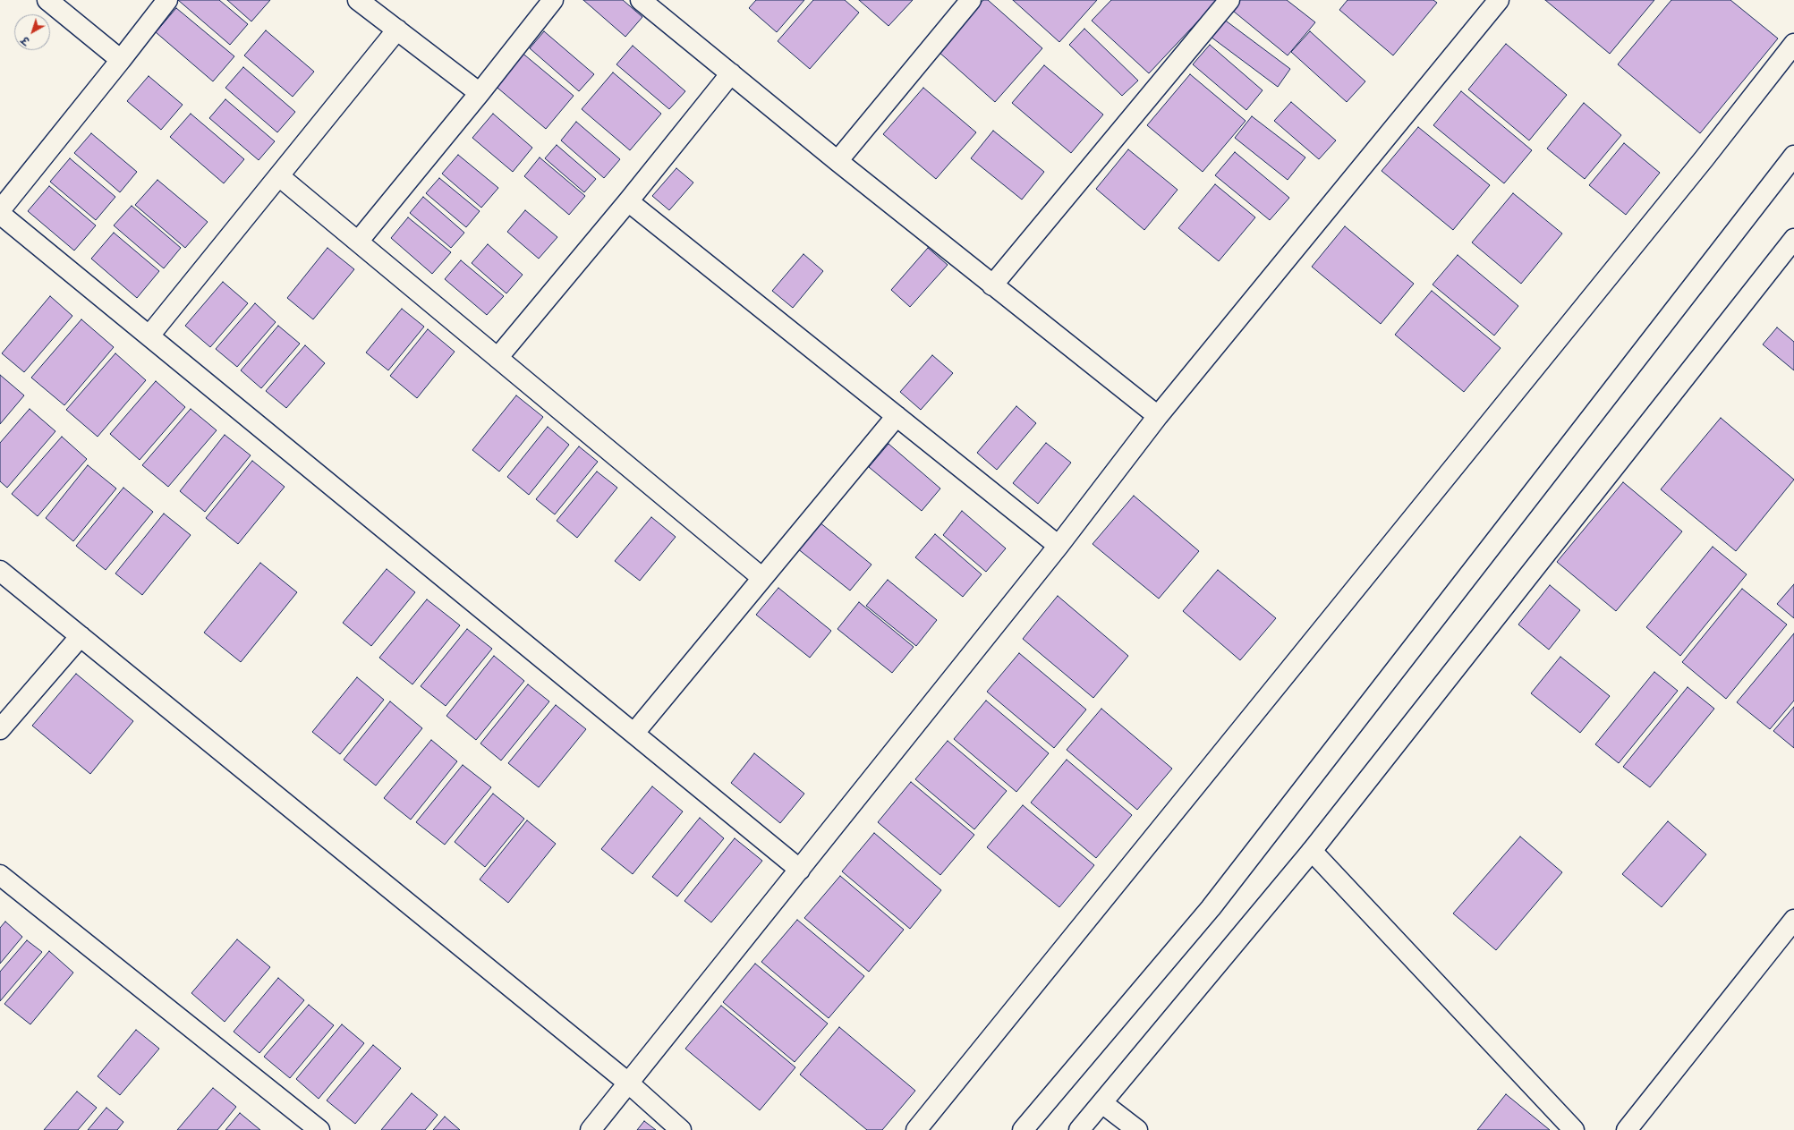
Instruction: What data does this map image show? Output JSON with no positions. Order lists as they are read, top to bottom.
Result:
{
  "north": "bottom left"
}
